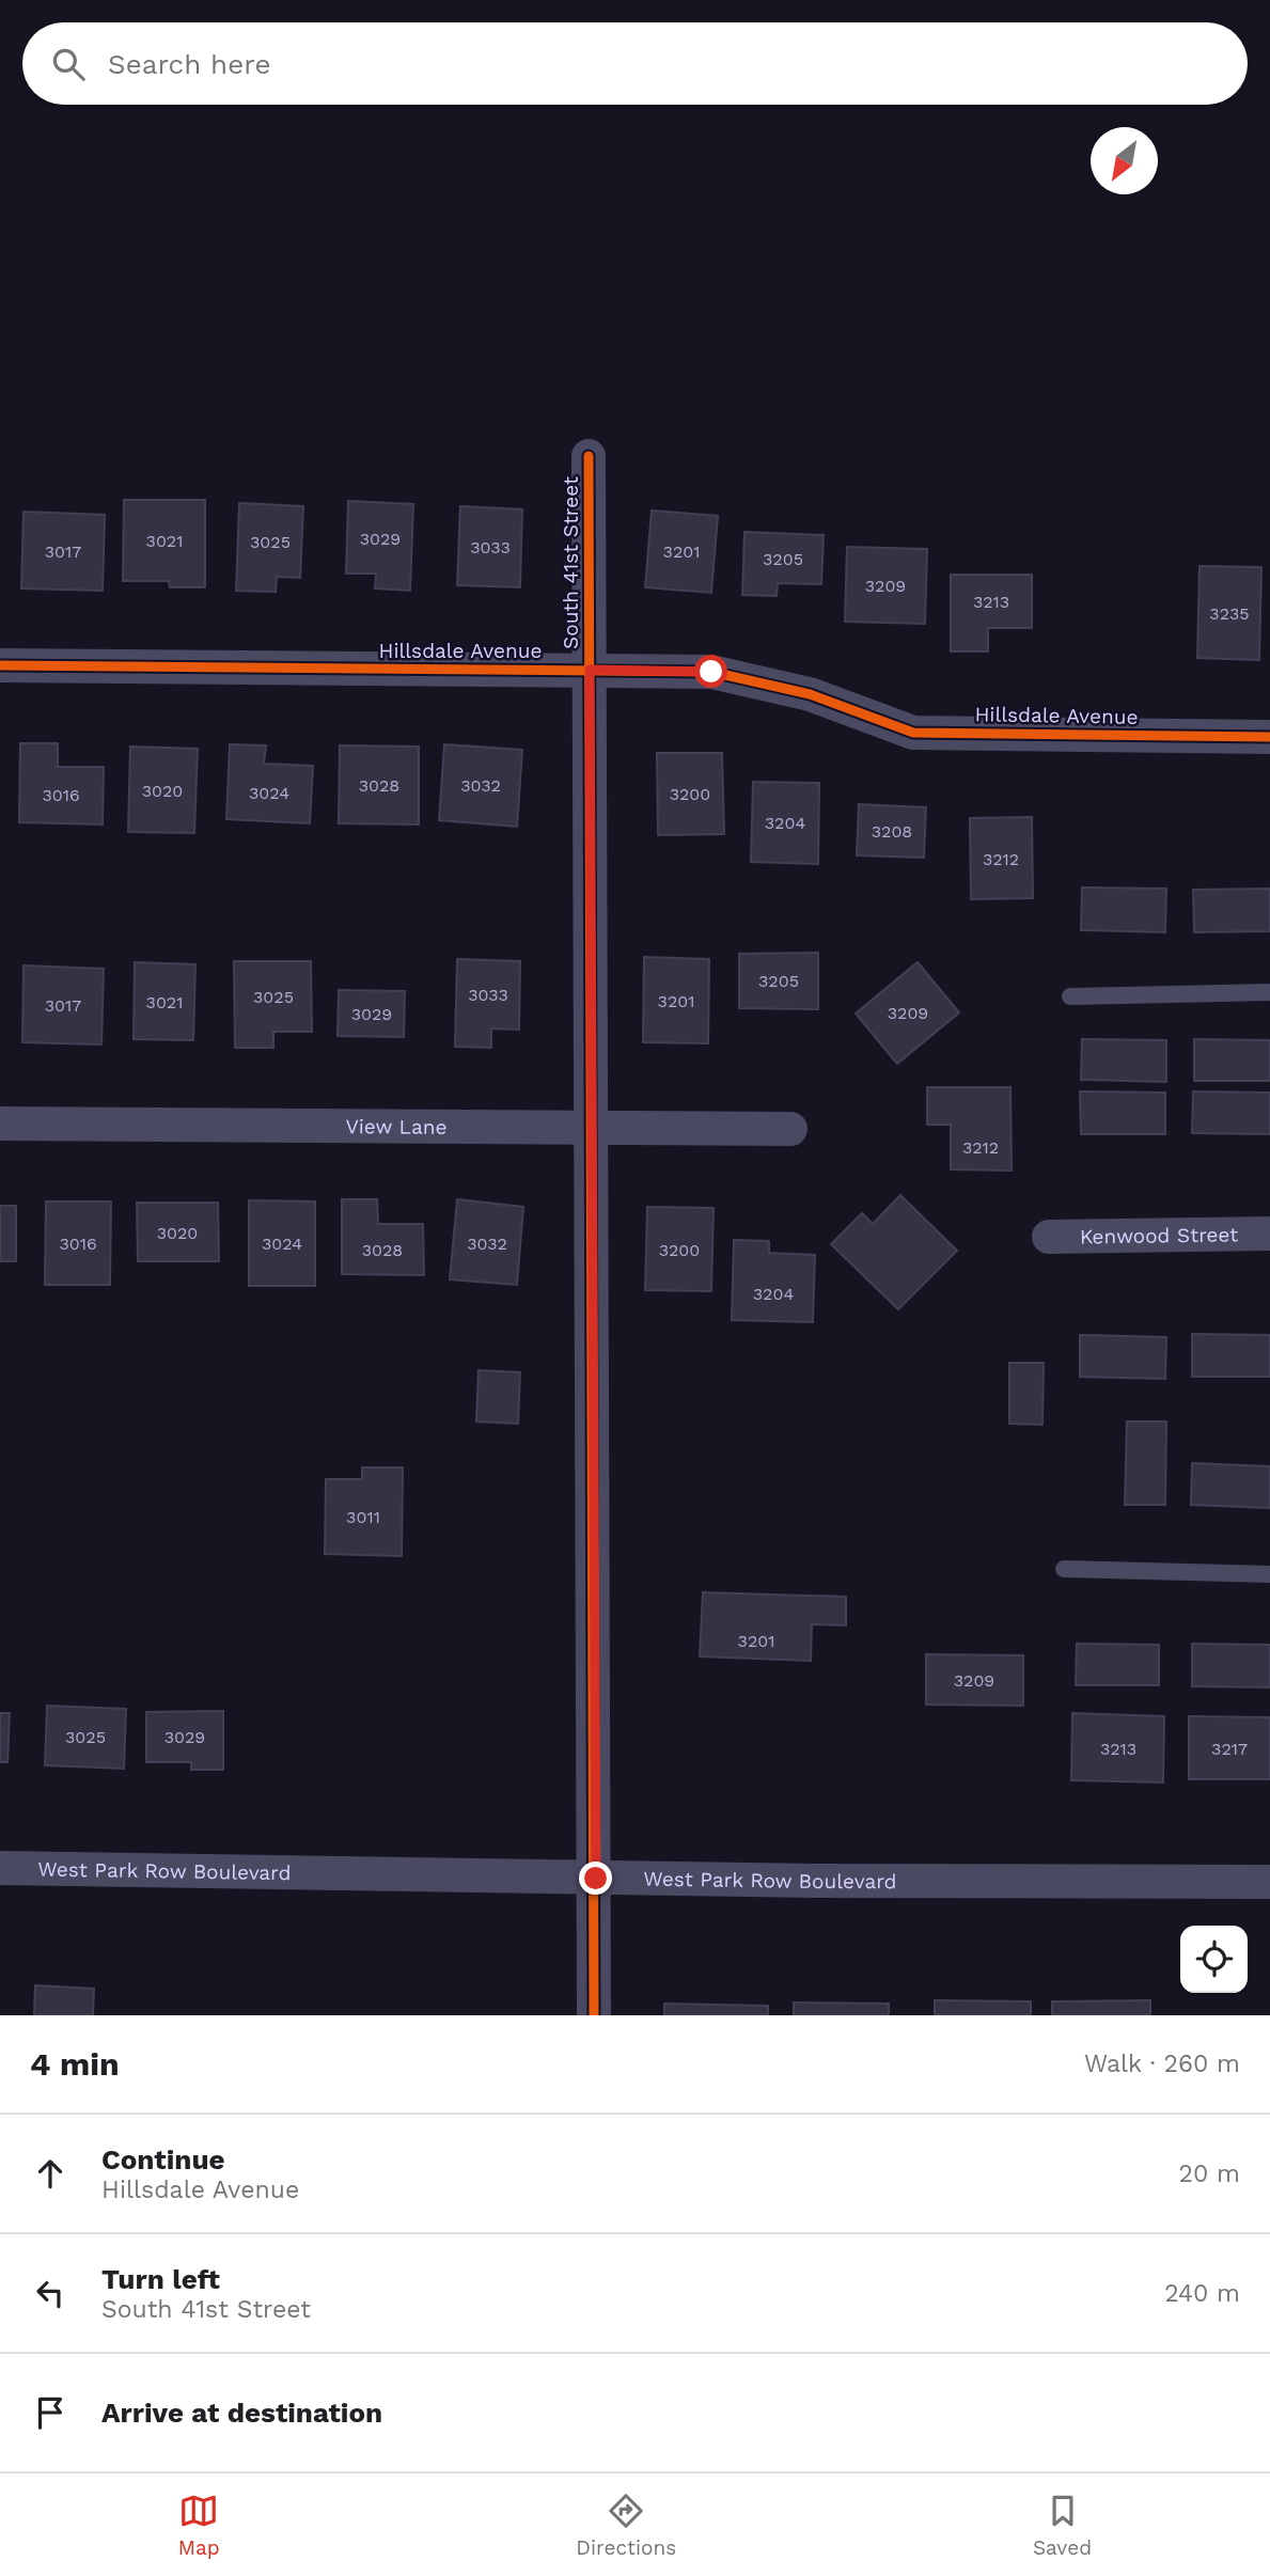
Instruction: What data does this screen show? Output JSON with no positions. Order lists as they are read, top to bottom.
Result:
{
  "streets": {
    "street": [
      "South 41st Street",
      "Hillsdale Avenue",
      "View Lane",
      "Kenwood Street",
      "West Park Row Boulevard"
    ]
  },
  "crossings": [
    ["South 41st Street", "Hillsdale Avenue"],
    ["South 41st Street", "View Lane"],
    ["South 41st Street", "West Park Row Boulevard"]
  ],
  "house_numbers": [
    "3029",
    "3021",
    "3025",
    "3033",
    "3017",
    "3201",
    "3205",
    "3209",
    "3213",
    "3235",
    "3028",
    "3032",
    "3020",
    "3024",
    "3200",
    "3016",
    "3204",
    "3208",
    "3212",
    "3205",
    "3033",
    "3025",
    "3201",
    "3021",
    "3017",
    "3209",
    "3029",
    "3212",
    "3020",
    "3016",
    "3024",
    "3032",
    "3028",
    "3200",
    "3204",
    "3011",
    "3201",
    "3209",
    "3025",
    "3029",
    "3213",
    "3217"
  ],
  "north": "bottom left",
  "page": {
    "search": "Search here",
    "heading": ["4 min", "Walk · 260 m"],
    "list": [
      ["Continue", "Hillsdale Avenue", "20 m"],
      ["Turn left", "South 41st Street", "240 m"],
      "Arrive at destination"
    ],
    "nav": ["Map", "Directions", "Saved"]
  }
}
